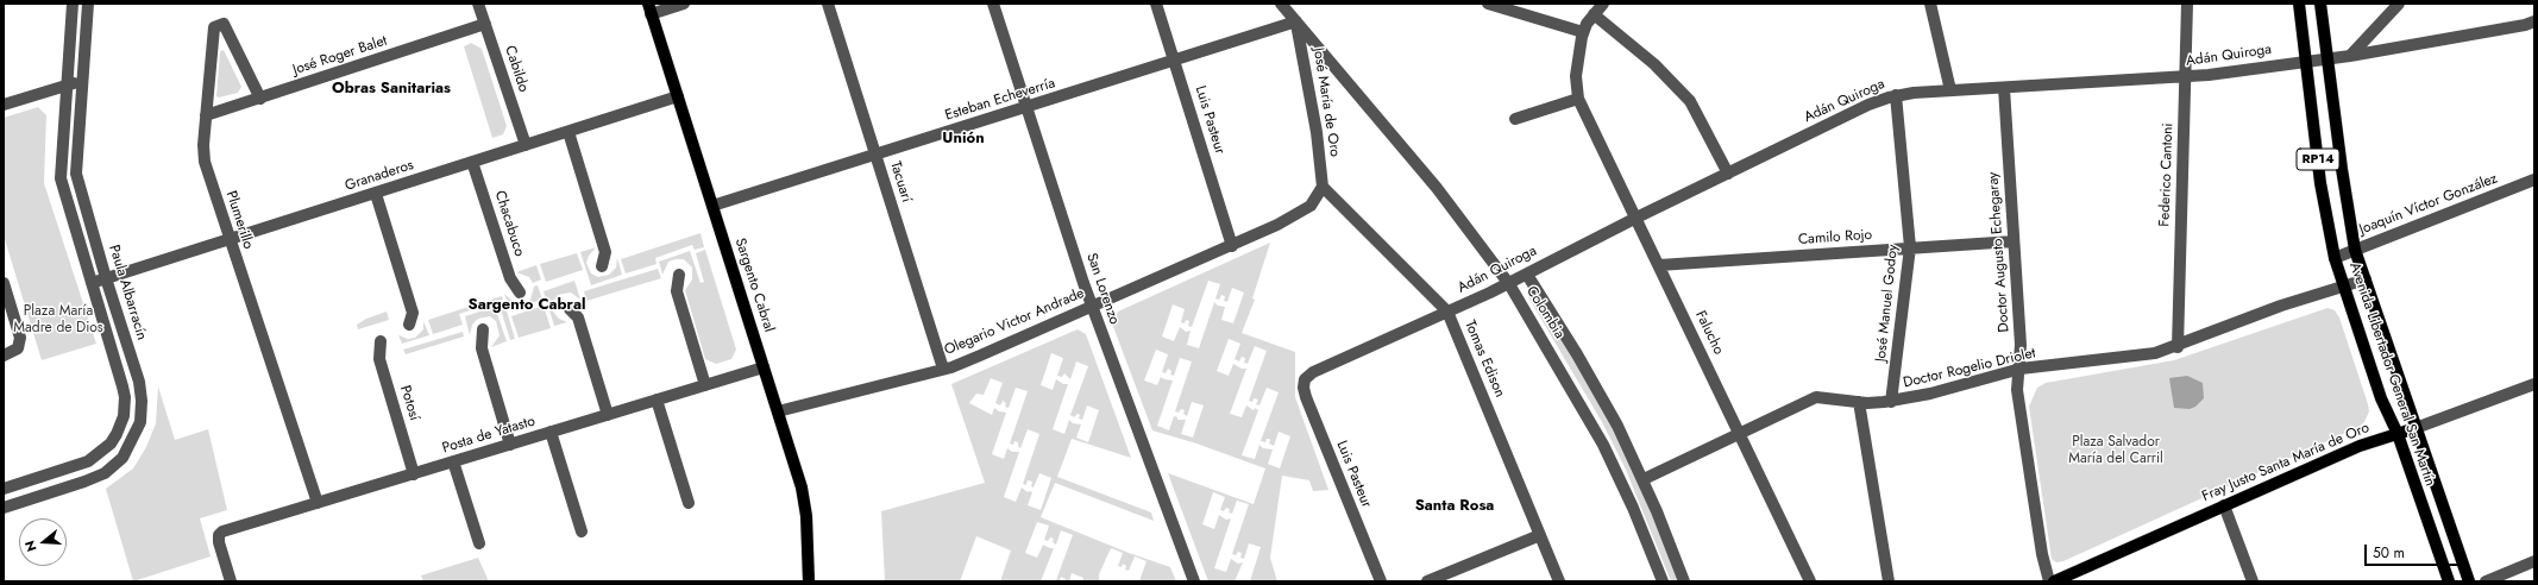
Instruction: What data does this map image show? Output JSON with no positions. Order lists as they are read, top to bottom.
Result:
{
  "streets": {
    "main road": [
      "RP14",
      "Sargento Cabral",
      "Avenida Libertador General San Martín",
      "Fray Justo Santa María de Oro"
    ],
    "street": [
      "José Roger Balet",
      "Adán Quiroga",
      "Cabildo",
      "Esteban Echeverría",
      "José María de Oro",
      "Luis Pasteur",
      "Federico Cantoni",
      "Granaderos",
      "Tacuarí",
      "Joaquín Víctor González",
      "Plumerillo",
      "Chacabuco",
      "Camilo Rojo",
      "Doctor Augusto Echegaray",
      "San Lorenzo",
      "Paula Albarracín",
      "José Manuel Godoy",
      "Colombia",
      "Olegario Victor Andrade",
      "Falucho",
      "Tomas Edison",
      "Doctor Rogelio Driolet",
      "Potosí",
      "Posta de Yatasto"
    ]
  },
  "crossings": [
    ["José Roger Balet", "Cabildo"],
    ["José Roger Balet", "Plumerillo"],
    ["Adán Quiroga", "Luis Pasteur"],
    ["Adán Quiroga", "Federico Cantoni"],
    ["Adán Quiroga", "Doctor Augusto Echegaray"],
    ["Adán Quiroga", "José Manuel Godoy"],
    ["Adán Quiroga", "Colombia"],
    ["Adán Quiroga", "Falucho"],
    ["Adán Quiroga", "Tomas Edison"],
    ["Adán Quiroga", "Avenida Libertador General San Martín"],
    ["Cabildo", "Granaderos"],
    ["Esteban Echeverría", "José María de Oro"],
    ["Esteban Echeverría", "Luis Pasteur"],
    ["Esteban Echeverría", "Tacuarí"],
    ["Esteban Echeverría", "Sargento Cabral"],
    ["Esteban Echeverría", "San Lorenzo"],
    ["Esteban Echeverría", "Colombia"],
    ["José María de Oro", "Colombia"],
    ["José María de Oro", "Olegario Victor Andrade"],
    ["José María de Oro", "Tomas Edison"],
    ["Luis Pasteur", "Olegario Victor Andrade"],
    ["Federico Cantoni", "Doctor Rogelio Driolet"],
    ["Granaderos", "Plumerillo"],
    ["Granaderos", "Chacabuco"],
    ["Granaderos", "Sargento Cabral"],
    ["Granaderos", "Paula Albarracín"],
    ["Tacuarí", "Olegario Victor Andrade"],
    ["Joaquín Víctor González", "Avenida Libertador General San Martín"],
    ["Plumerillo", "Posta de Yatasto"],
    ["Camilo Rojo", "Doctor Augusto Echegaray"],
    ["Camilo Rojo", "José Manuel Godoy"],
    ["Camilo Rojo", "Falucho"],
    ["Doctor Augusto Echegaray", "Doctor Rogelio Driolet"],
    ["Sargento Cabral", "Olegario Victor Andrade"],
    ["Sargento Cabral", "Posta de Yatasto"],
    ["San Lorenzo", "Olegario Victor Andrade"],
    ["José Manuel Godoy", "Doctor Rogelio Driolet"],
    ["Colombia", "Doctor Rogelio Driolet"],
    ["Olegario Victor Andrade", "Tomas Edison"],
    ["Falucho", "Doctor Rogelio Driolet"],
    ["Doctor Rogelio Driolet", "Avenida Libertador General San Martín"],
    ["Avenida Libertador General San Martín", "Fray Justo Santa María de Oro"],
    ["Potosí", "Posta de Yatasto"]
  ],
  "districts": [
    "Obras Sanitarias",
    "Unión",
    "Sargento Cabral",
    "Santa Rosa"
  ],
  "parks": ["Plaza María Madre de Dios", "Plaza Salvador María del Carril"],
  "scale_bar": "50 m",
  "north": "left"
}
